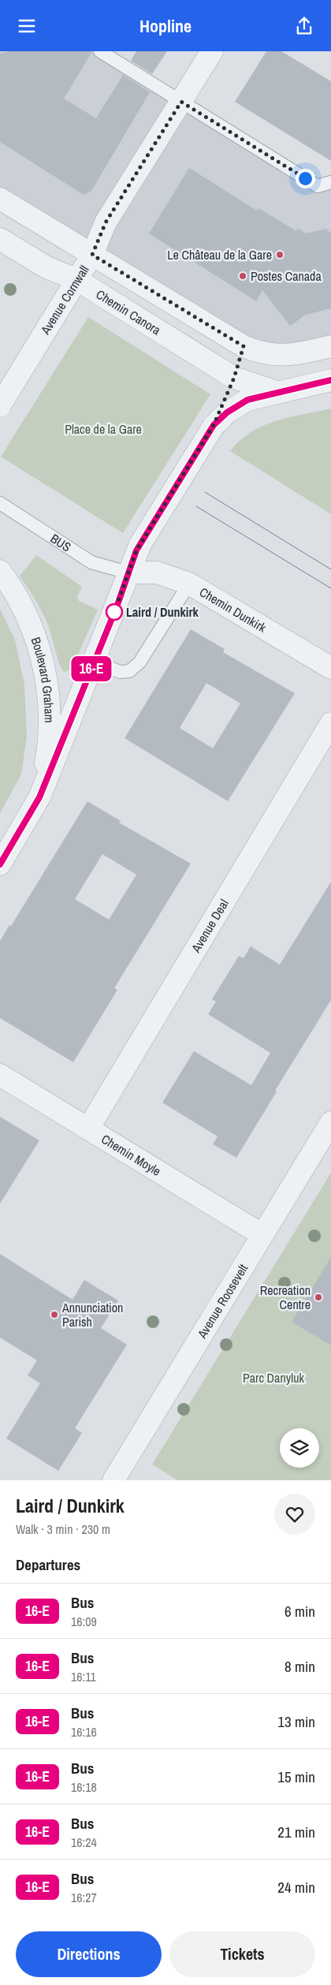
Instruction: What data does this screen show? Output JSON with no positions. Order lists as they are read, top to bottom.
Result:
{
  "streets": {
    "street": [
      "Avenue Cornwall",
      "Chemin Canora",
      "Chemin Dunkirk",
      "Boulevard Graham",
      "Avenue Deal",
      "Chemin Moyle",
      "Avenue Roosevelt"
    ],
    "lane": ["BUS"]
  },
  "crossings": [
    ["Avenue Cornwall", "Chemin Canora"],
    ["BUS", "Chemin Dunkirk"],
    ["Avenue Deal", "Chemin Moyle"],
    ["Chemin Moyle", "Avenue Roosevelt"]
  ],
  "parks": ["Place de la Gare", "Parc Danyluk"],
  "places": [
    "Le Château de la Gare",
    "Postes Canada",
    "Laird / Dunkirk",
    "Recreation Centre",
    "Annunciation Parish"
  ],
  "lines": ["bus line 16-E"],
  "page": {
    "header": "Hopline",
    "on_map": "16-E",
    "heading": [
      ["Laird / Dunkirk", "Walk · 3 min · 230 m"],
      "Departures"
    ],
    "list": [
      {
        "mark": "16-E",
        "name": "Bus",
        "note": "16:09",
        "value": "6 min"
      },
      {
        "mark": "16-E",
        "name": "Bus",
        "note": "16:11",
        "value": "8 min"
      },
      {
        "mark": "16-E",
        "name": "Bus",
        "note": "16:16",
        "value": "13 min"
      },
      {
        "mark": "16-E",
        "name": "Bus",
        "note": "16:18",
        "value": "15 min"
      },
      {
        "mark": "16-E",
        "name": "Bus",
        "note": "16:24",
        "value": "21 min"
      },
      {
        "mark": "16-E",
        "name": "Bus",
        "note": "16:27",
        "value": "24 min"
      }
    ],
    "buttons": ["Directions", "Tickets"]
  }
}
